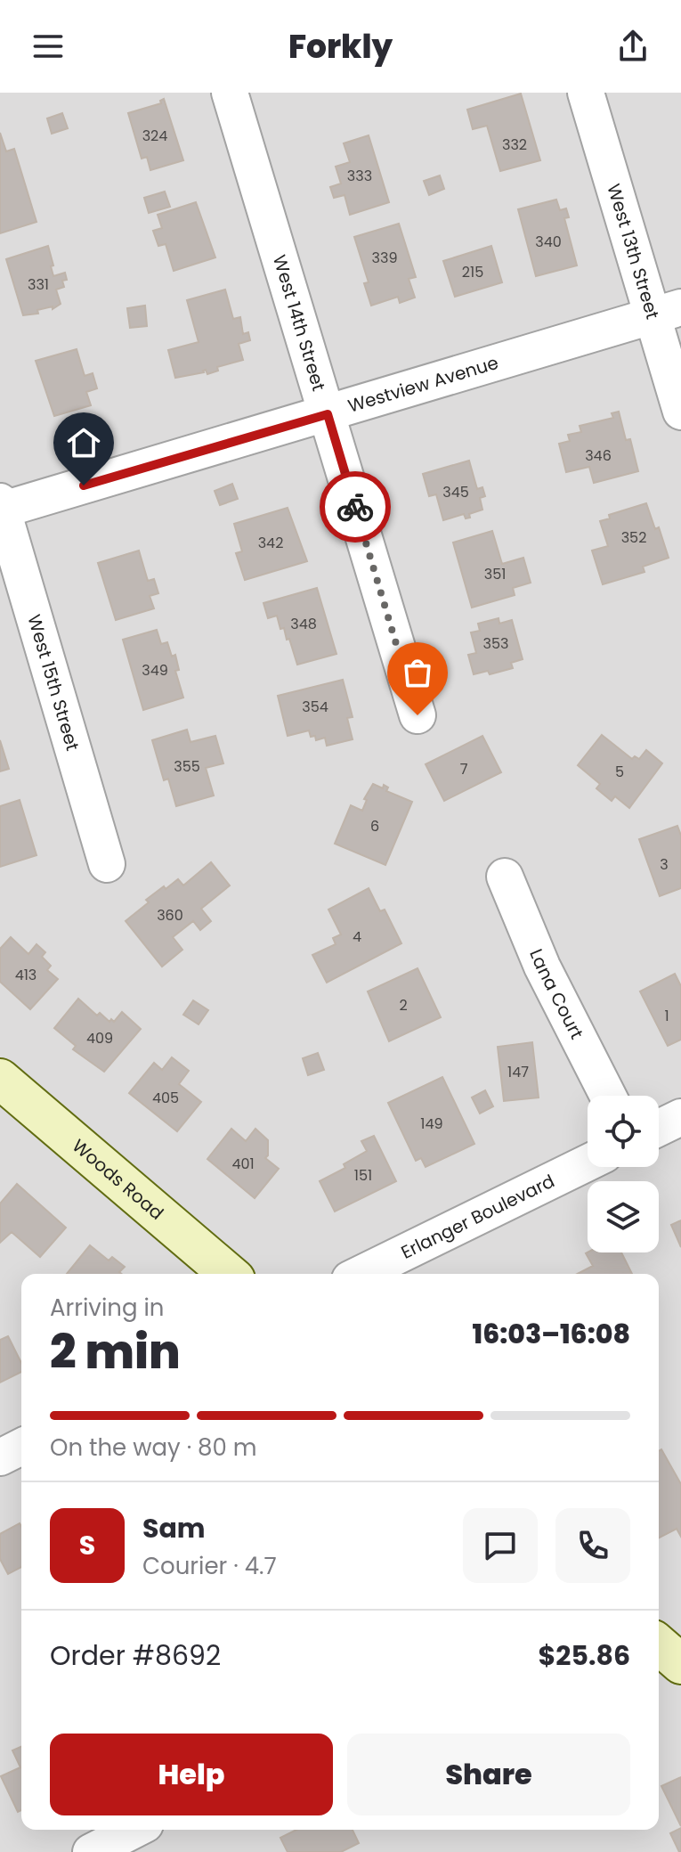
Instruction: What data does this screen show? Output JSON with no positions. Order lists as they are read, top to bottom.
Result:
{
  "streets": {
    "street": [
      "West 13th Street",
      "West 14th Street",
      "Westview Avenue",
      "West 15th Street",
      "Lana Court",
      "Woods Road",
      "Erlanger Boulevard"
    ]
  },
  "crossings": [
    ["West 13th Street", "Westview Avenue"],
    ["West 14th Street", "Westview Avenue"],
    ["Westview Avenue", "West 15th Street"]
  ],
  "house_numbers": [
    "324",
    "332",
    "333",
    "340",
    "339",
    "215",
    "331",
    "346",
    "345",
    "352",
    "342",
    "351",
    "348",
    "353",
    "349",
    "354",
    "355",
    "7",
    "5",
    "6",
    "3",
    "360",
    "4",
    "413",
    "2",
    "1",
    "409",
    "147",
    "405",
    "149",
    "401",
    "151"
  ],
  "page": {
    "header": "Forkly",
    "heading": ["2 min", "Arriving in", "16:03–16:08"],
    "panel": [
      "Sam",
      "Courier · 4.7",
      "Order #8692",
      "$25.86"
    ],
    "bar": "On the way · 80 m",
    "round": "S",
    "buttons": ["Help", "Share"]
  }
}
